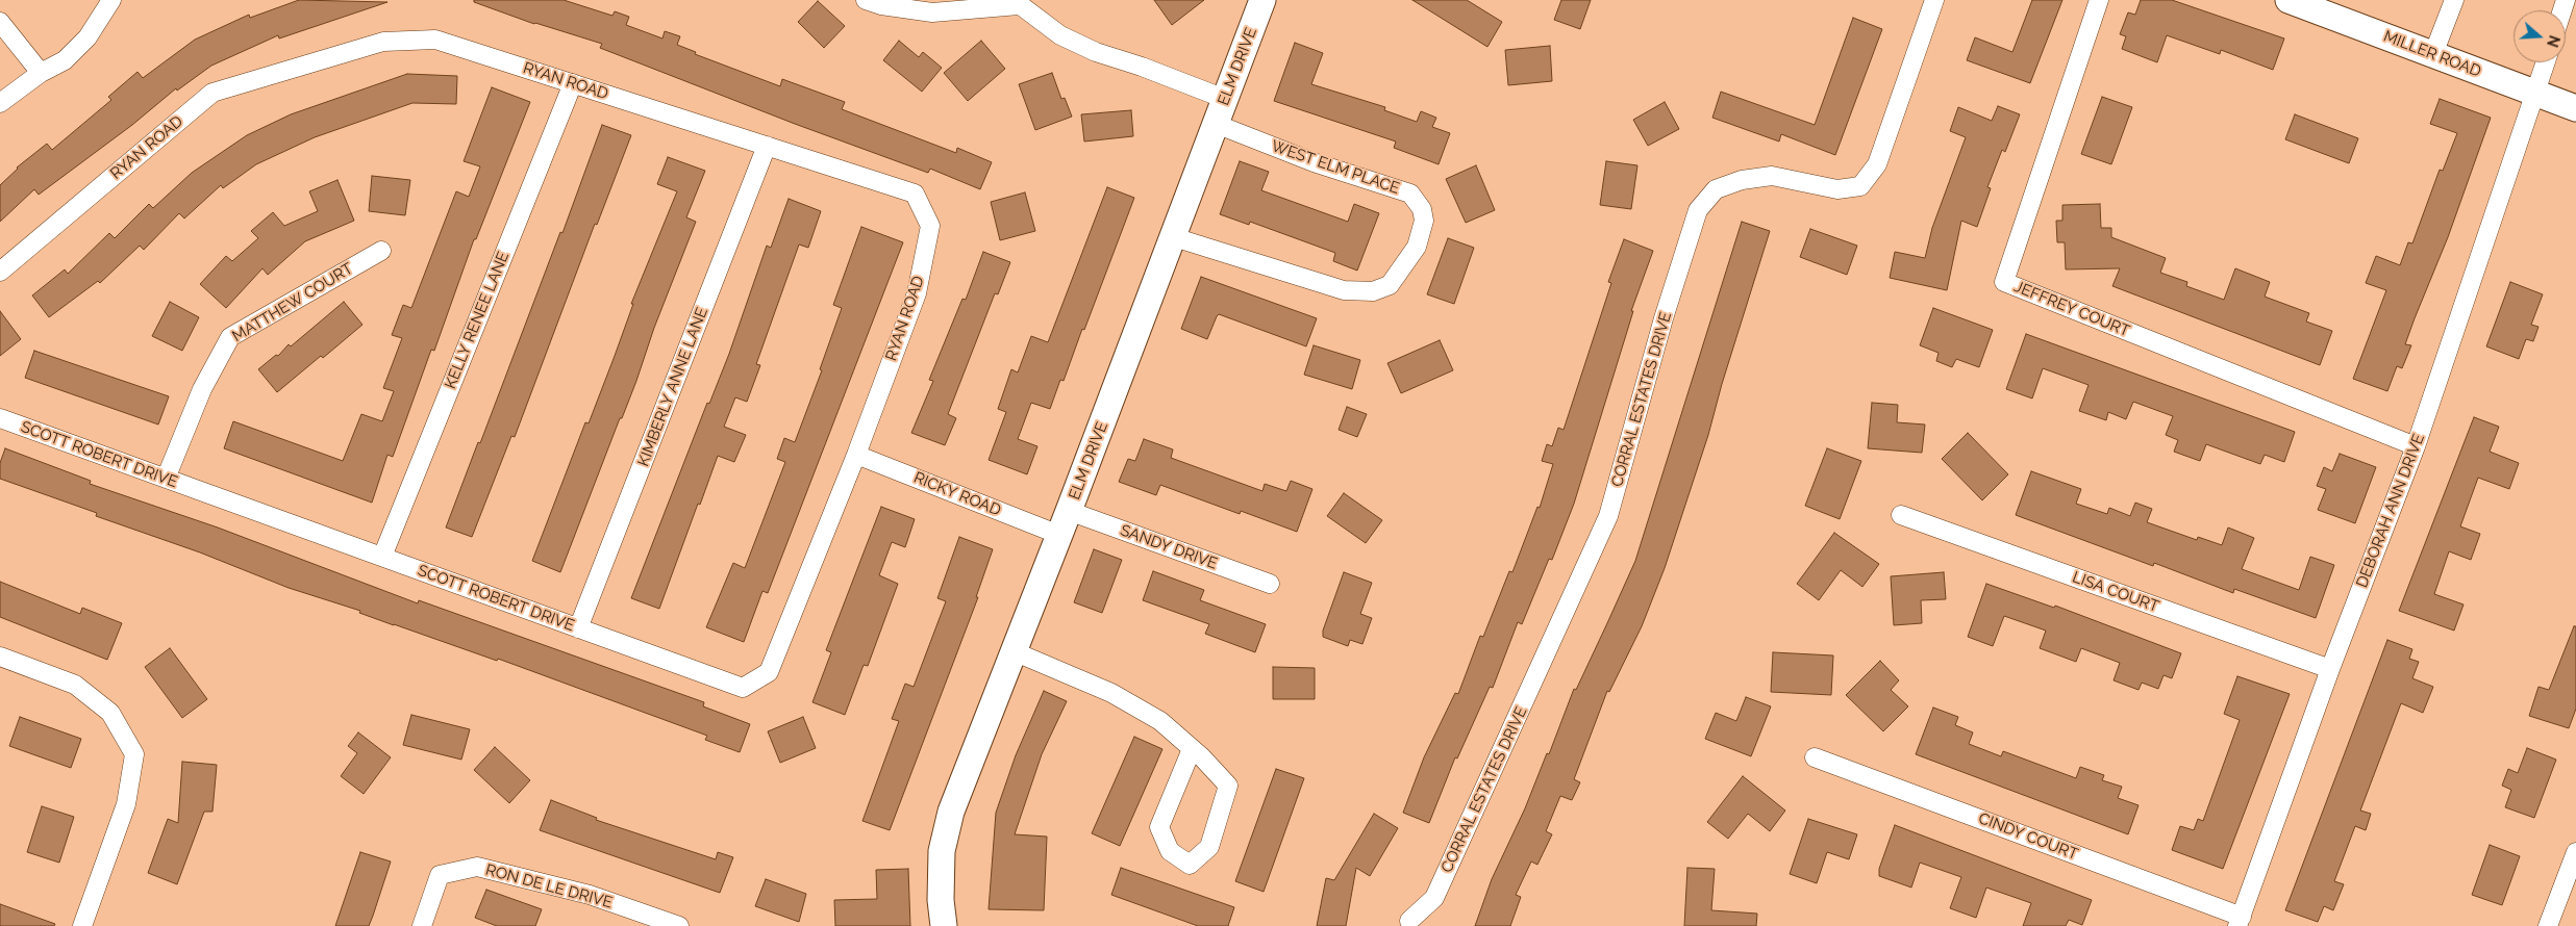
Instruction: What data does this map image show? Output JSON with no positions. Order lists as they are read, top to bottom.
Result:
{
  "streets": {
    "street": [
      "MILLER ROAD",
      "ELM DRIVE",
      "RYAN ROAD",
      "WEST ELM PLACE",
      "MATTHEW COURT",
      "JEFFREY COURT",
      "KELLY RENEE LANE",
      "KIMBERLY ANNE LANE",
      "CORRAL ESTATES DRIVE",
      "SCOTT ROBERT DRIVE",
      "RICKY ROAD",
      "DEBORAH ANN DRIVE",
      "SANDY DRIVE",
      "LISA COURT",
      "CINDY COURT",
      "RON DE LE DRIVE"
    ]
  },
  "crossings": [
    ["MILLER ROAD", "DEBORAH ANN DRIVE"],
    ["ELM DRIVE", "WEST ELM PLACE"],
    ["ELM DRIVE", "RICKY ROAD"],
    ["ELM DRIVE", "SANDY DRIVE"],
    ["RYAN ROAD", "KELLY RENEE LANE"],
    ["RYAN ROAD", "KIMBERLY ANNE LANE"],
    ["RYAN ROAD", "SCOTT ROBERT DRIVE"],
    ["RYAN ROAD", "RICKY ROAD"],
    ["MATTHEW COURT", "SCOTT ROBERT DRIVE"],
    ["JEFFREY COURT", "DEBORAH ANN DRIVE"],
    ["KELLY RENEE LANE", "SCOTT ROBERT DRIVE"],
    ["KIMBERLY ANNE LANE", "SCOTT ROBERT DRIVE"],
    ["SCOTT ROBERT DRIVE", "RICKY ROAD"],
    ["DEBORAH ANN DRIVE", "LISA COURT"],
    ["DEBORAH ANN DRIVE", "CINDY COURT"]
  ],
  "north": "right"
}
